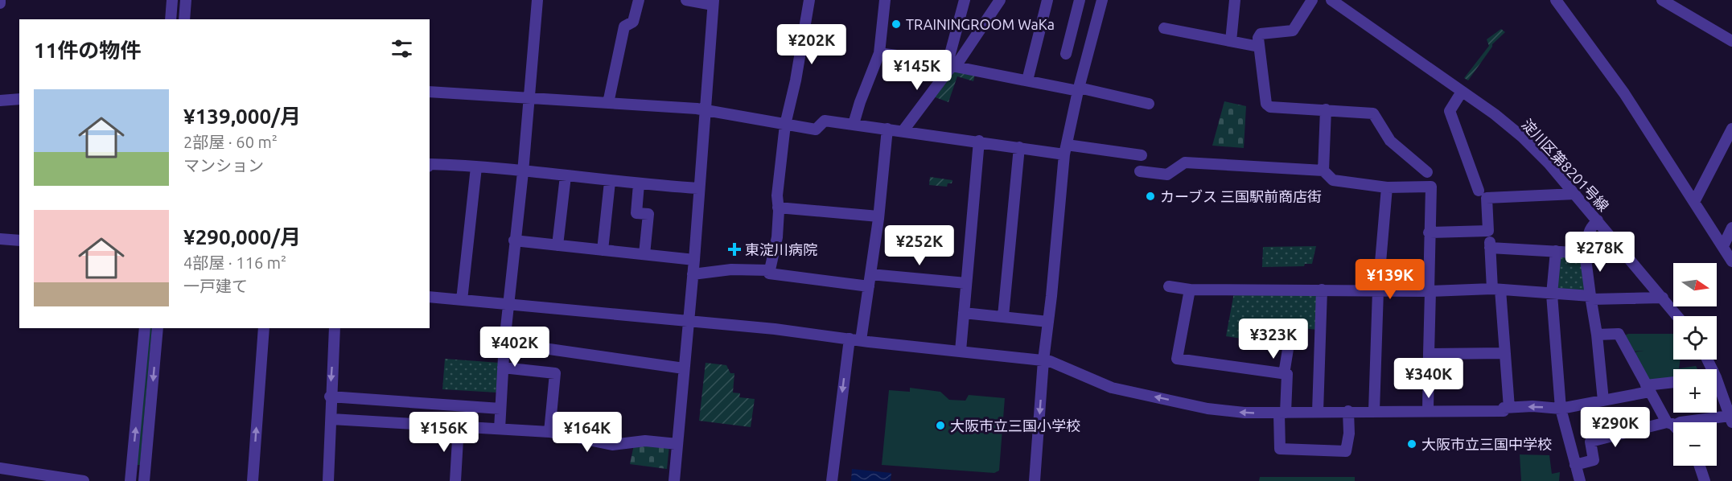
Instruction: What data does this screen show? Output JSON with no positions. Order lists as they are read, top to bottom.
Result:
{
  "streets": {
    "street": ["淀川区第8201号線"]
  },
  "places": {
    "other": [
      "TRAININGROOM WaKa",
      "カーブス 三国駅前商店街",
      "大阪市立三国小学校",
      "大阪市立三国中学校"
    ],
    "health": ["東淀川病院"]
  },
  "north": "right",
  "page": {
    "heading": "11件の物件",
    "price": [
      "¥202K",
      "¥145K",
      "¥252K",
      "¥278K",
      "¥139K",
      "¥323K",
      "¥402K",
      "¥340K",
      "¥290K",
      "¥156K",
      "¥164K"
    ],
    "list": [
      {
        "name": "¥139,000/月",
        "note": "2部屋 · 60 m² · マンション"
      },
      {
        "name": "¥290,000/月",
        "note": "4部屋 · 116 m² · 一戸建て"
      }
    ],
    "map_buttons": ["+", "−"]
  }
}
